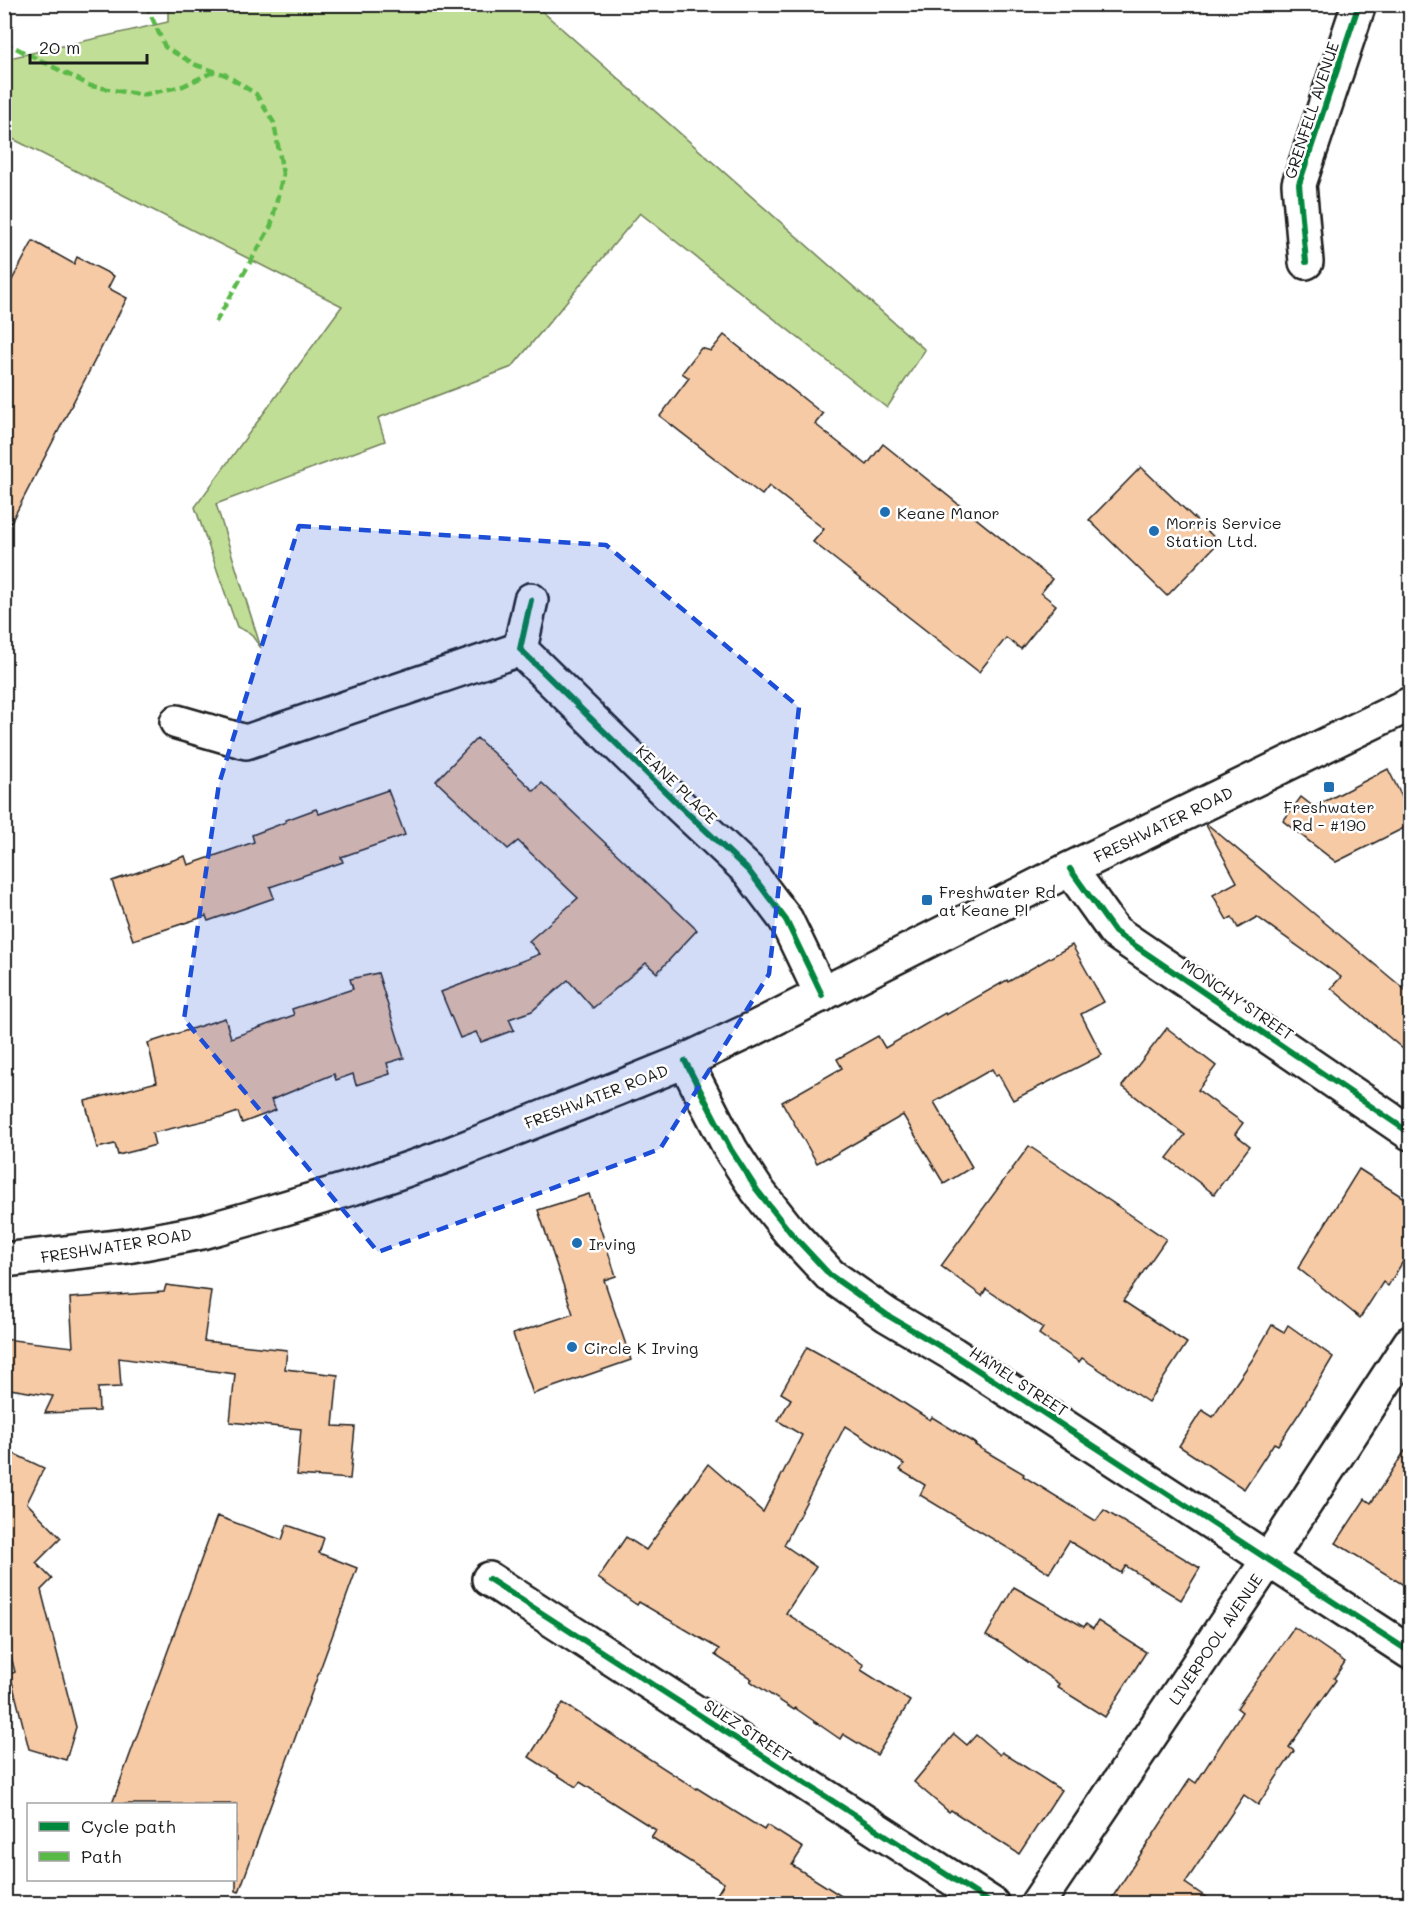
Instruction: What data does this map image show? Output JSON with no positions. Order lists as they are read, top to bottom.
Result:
{
  "streets": {
    "street": [
      "GRENFELL AVENUE",
      "KEANE PLACE",
      "FRESHWATER ROAD",
      "MONCHY STREET",
      "HAMEL STREET",
      "LIVERPOOL AVENUE",
      "SUEZ STREET"
    ]
  },
  "crossings": [
    ["KEANE PLACE", "FRESHWATER ROAD"],
    ["FRESHWATER ROAD", "MONCHY STREET"],
    ["FRESHWATER ROAD", "HAMEL STREET"],
    ["HAMEL STREET", "LIVERPOOL AVENUE"]
  ],
  "places": {
    "other": [
      "Keane Manor",
      "Morris Service Station Ltd.",
      "Irving",
      "Circle K Irving"
    ],
    "transit": ["Freshwater Rd - #190", "Freshwater Rd at Keane Pl"]
  },
  "legend": ["Cycle path", "Path"],
  "scale_bar": "20 m"
}
